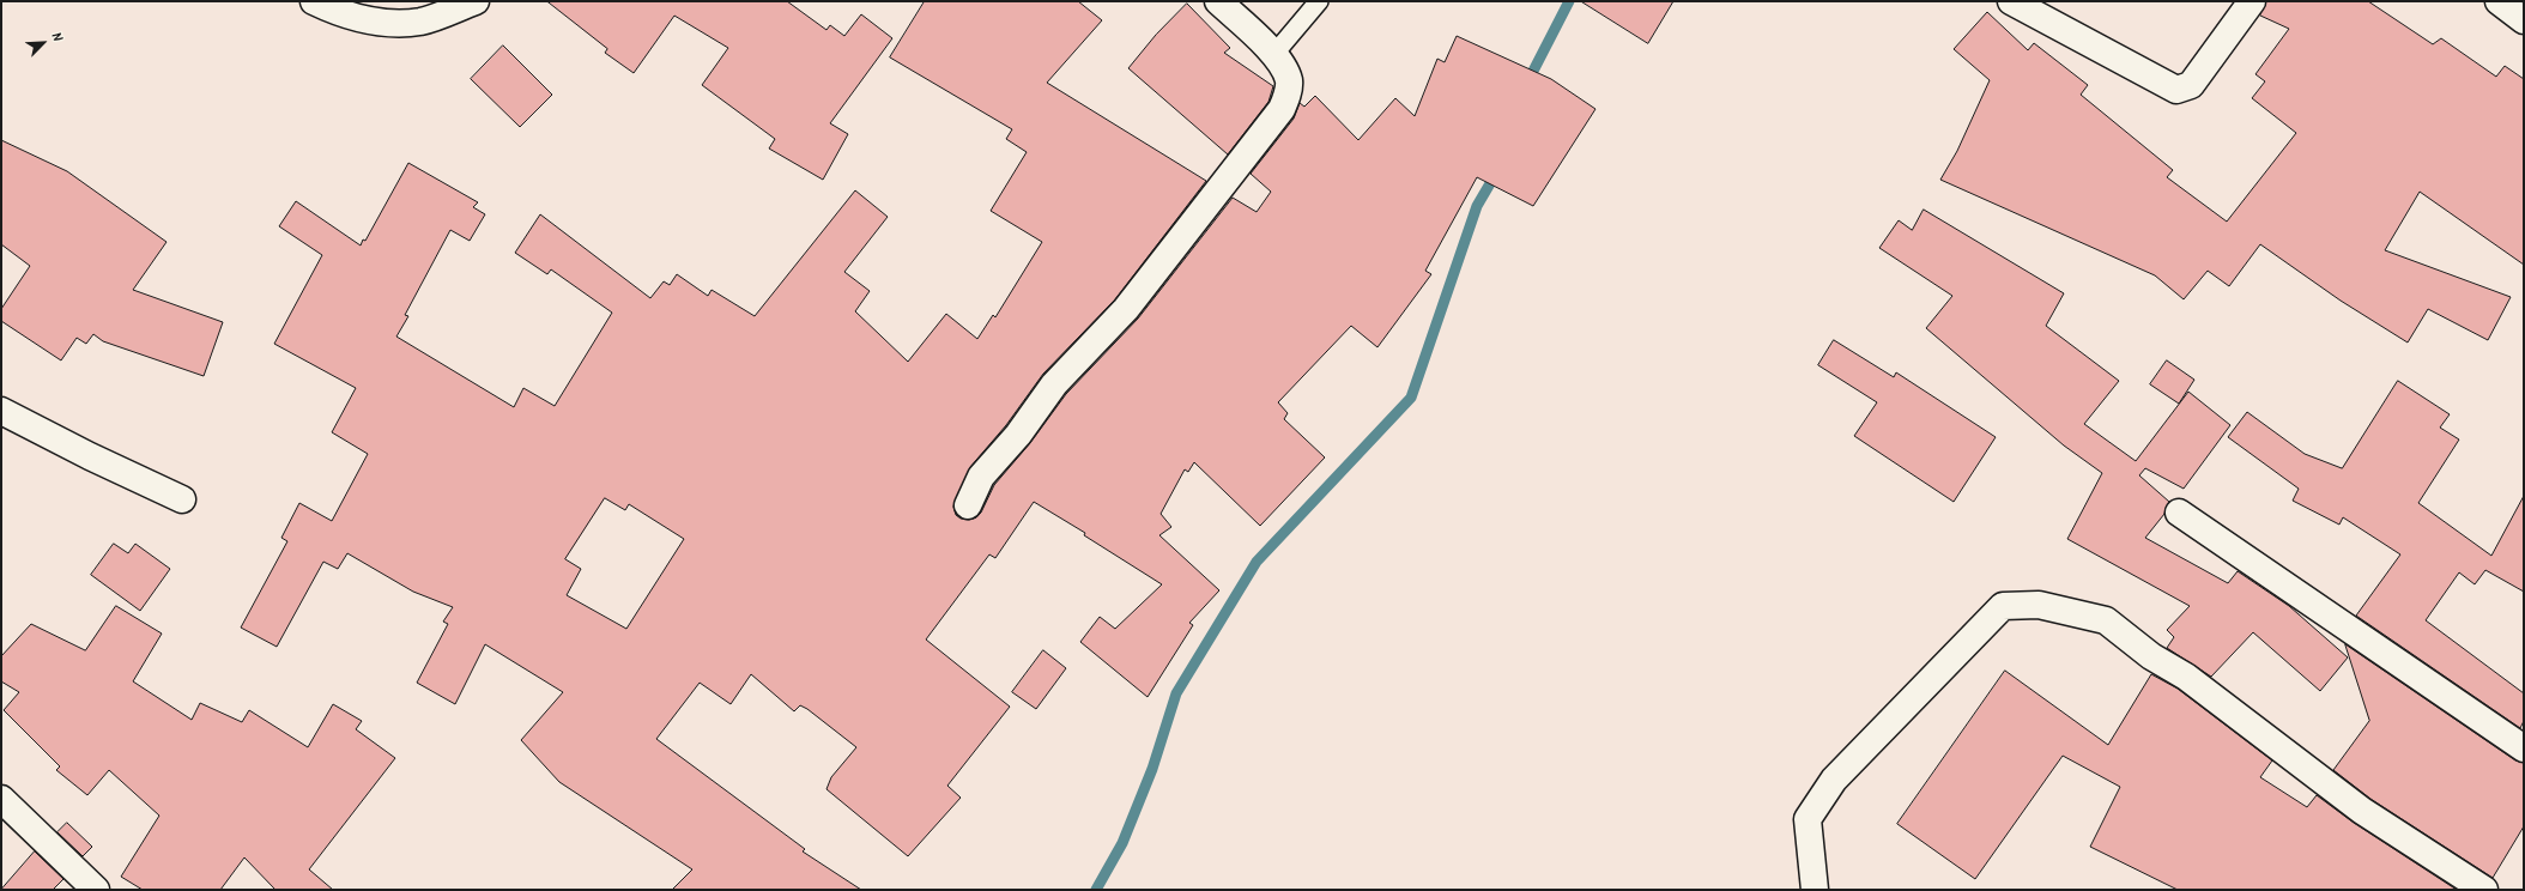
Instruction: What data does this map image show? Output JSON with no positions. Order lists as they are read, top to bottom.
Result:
{
  "north": "top right"
}
